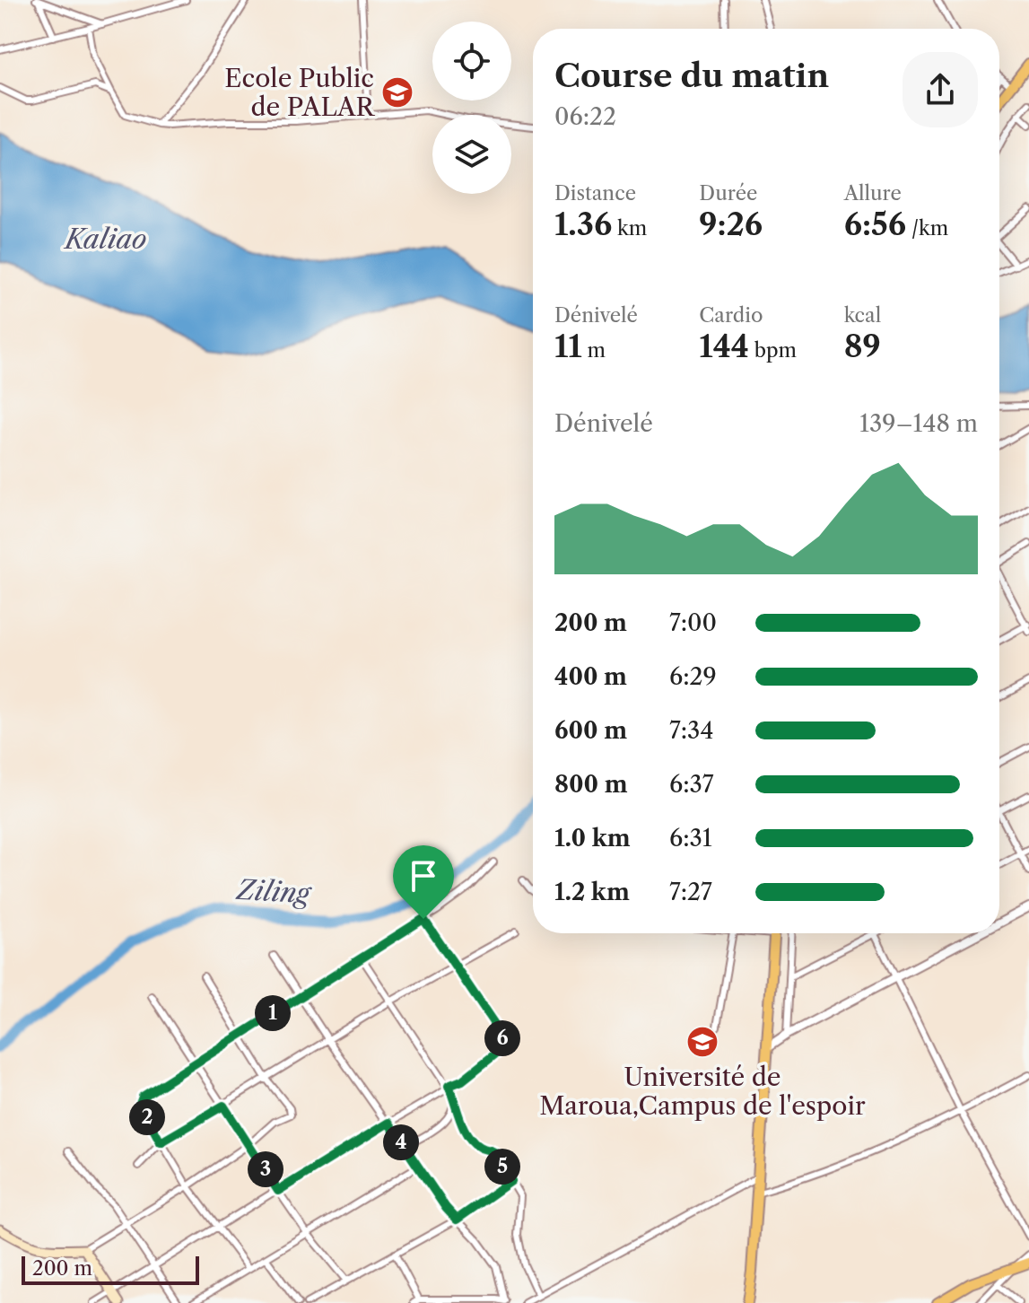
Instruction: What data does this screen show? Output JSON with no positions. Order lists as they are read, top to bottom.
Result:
{
  "water": ["Kaliao", "Ziling"],
  "places": {
    "school or university": ["Ecole Public de PALAR", "Université de Maroua,Campus de l'espoir"]
  },
  "scale_bar": "200 m",
  "page": {
    "heading": ["Course du matin", "06:22"],
    "stats": [
      ["Distance", "1.36 km"],
      ["Durée", "9:26"],
      ["Allure", "6:56 /km"],
      ["Dénivelé", "11 m"],
      ["Cardio", "144 bpm"],
      ["kcal", "89"]
    ],
    "chart": ["Dénivelé", "139–148 m"],
    "list": [
      {
        "name": "200 m",
        "note": "7:00"
      },
      {
        "name": "400 m",
        "note": "6:29"
      },
      {
        "name": "600 m",
        "note": "7:34"
      },
      {
        "name": "800 m",
        "note": "6:37"
      },
      {
        "name": "1.0 km",
        "note": "6:31"
      },
      {
        "name": "1.2 km",
        "note": "7:27"
      }
    ],
    "pins": [
      "1",
      "6",
      "2",
      "4",
      "5",
      "3"
    ],
    "scale": "200 m"
  }
}
